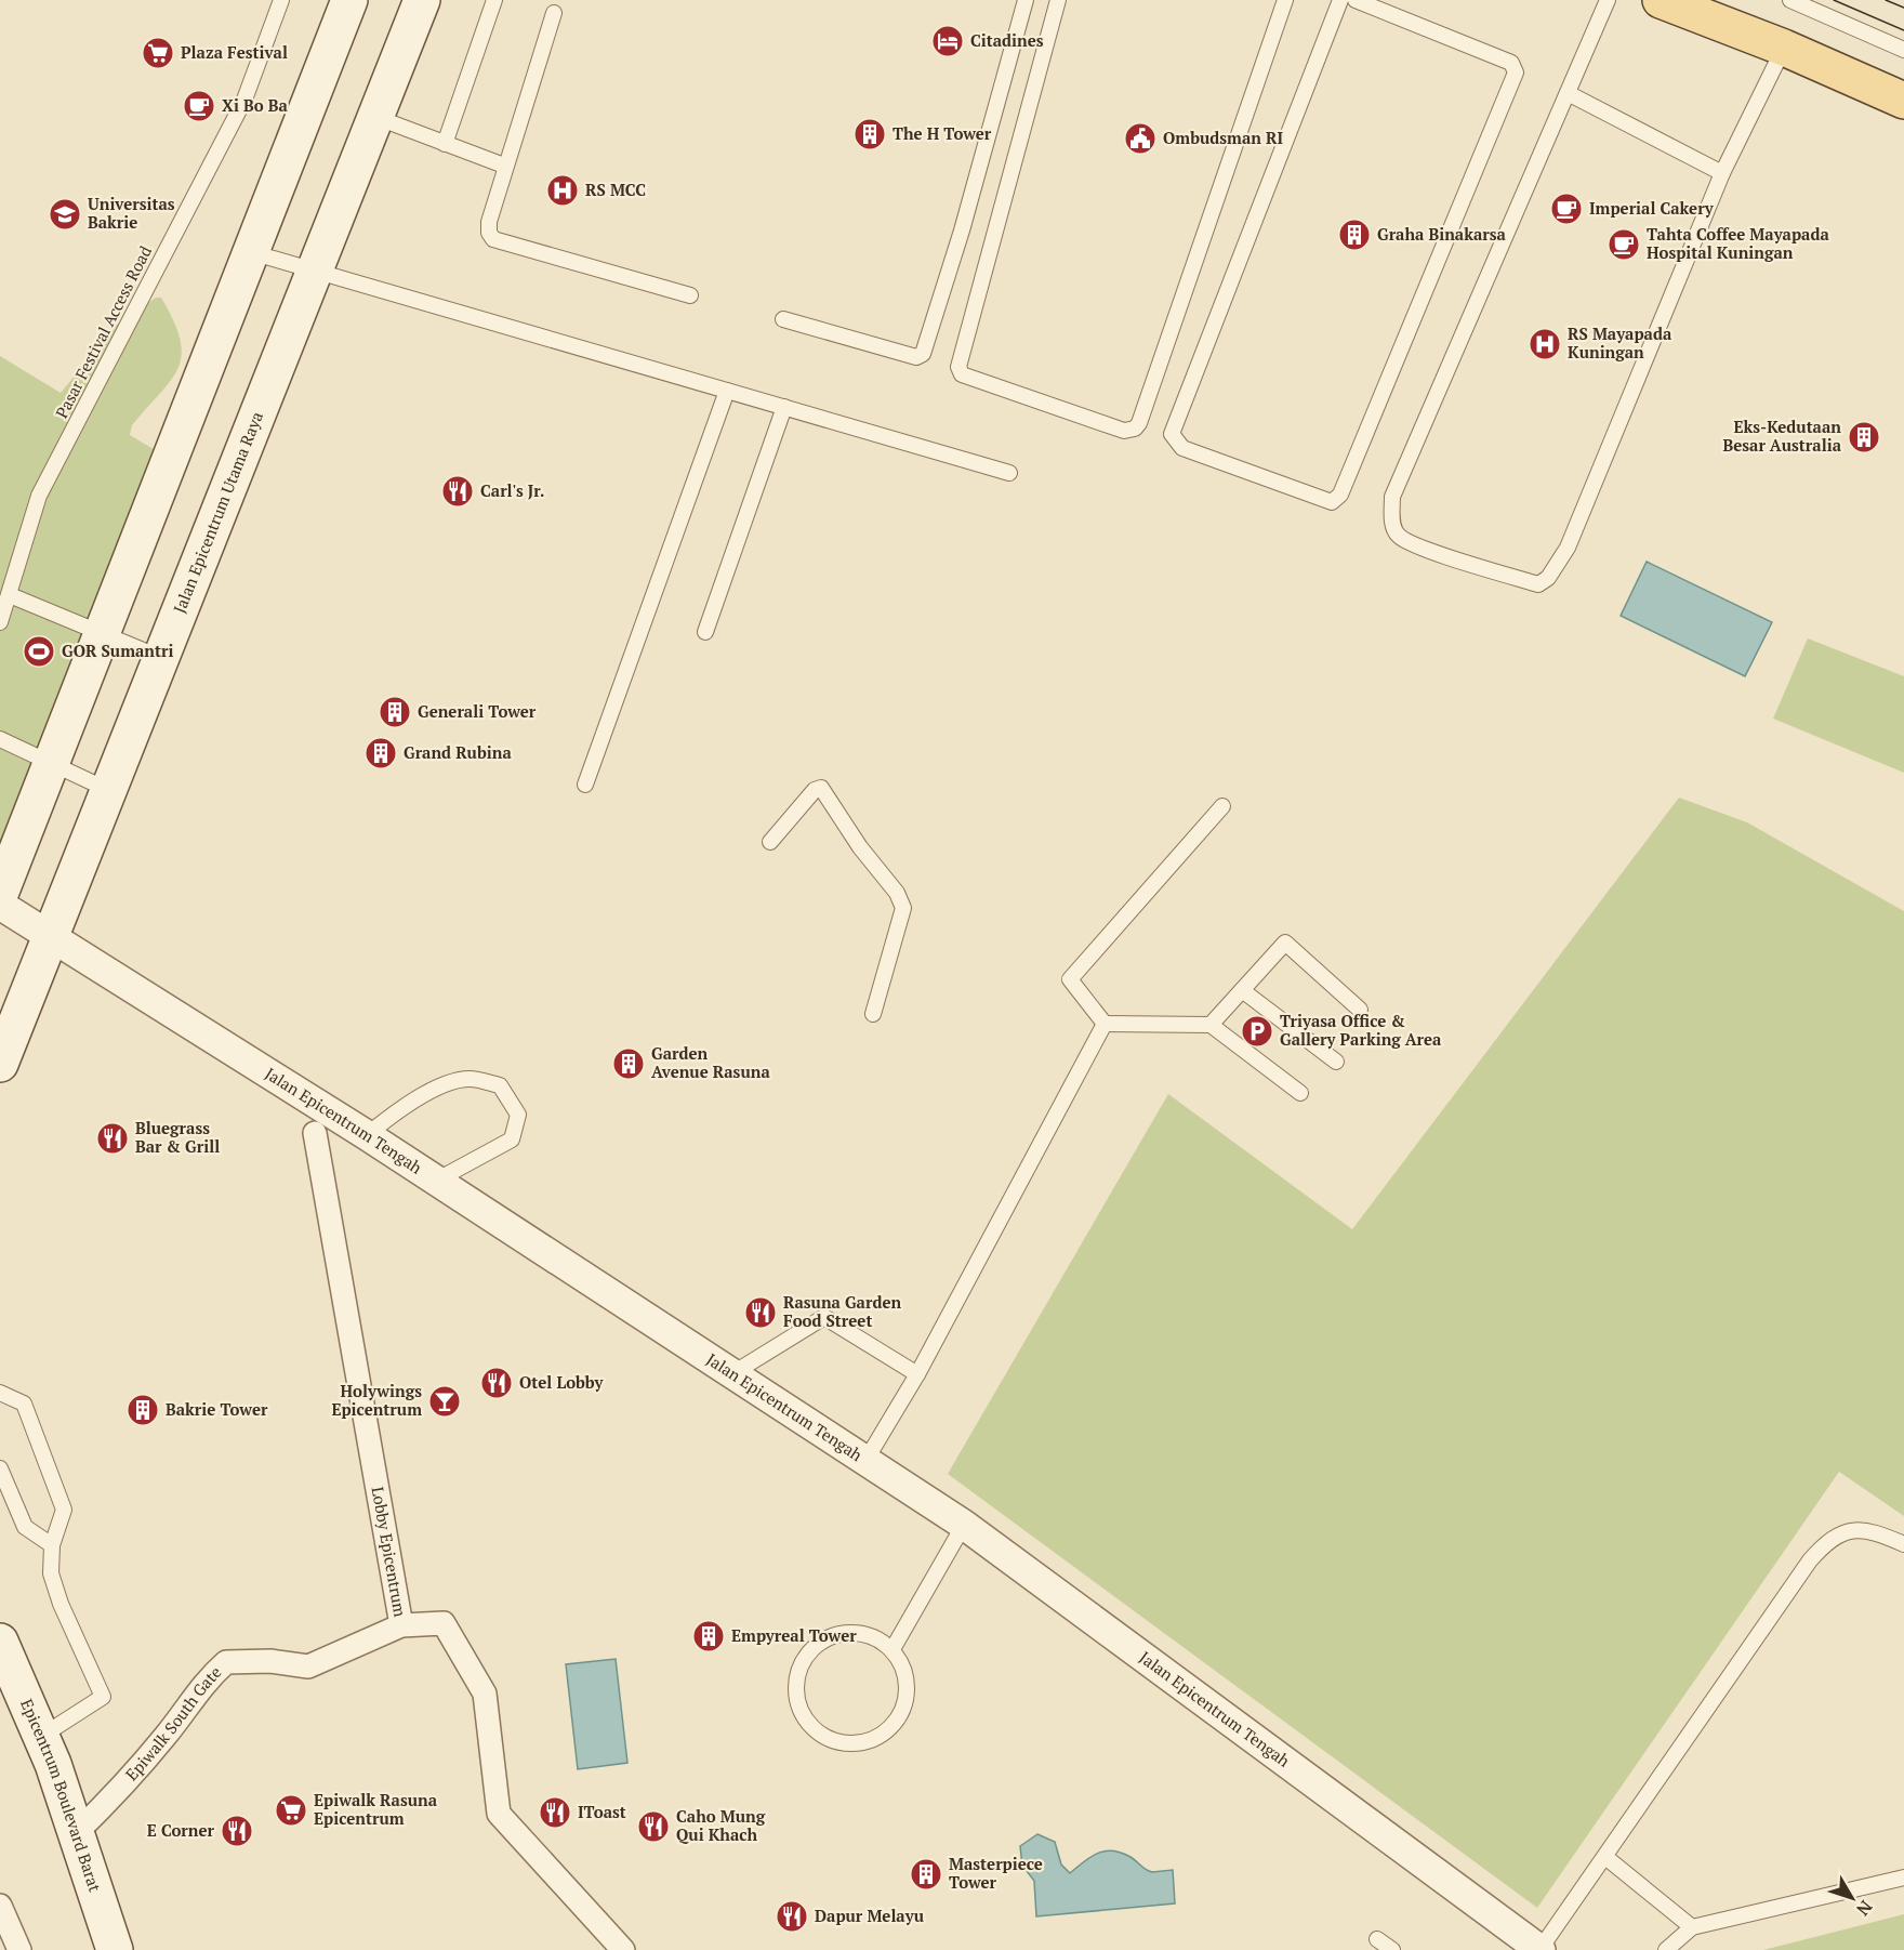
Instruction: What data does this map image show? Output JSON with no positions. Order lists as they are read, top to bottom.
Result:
{
  "streets": {
    "main road": ["Jalan Epicentrum Utama Raya", "Epicentrum Boulevard Barat"],
    "street": ["Jalan Epicentrum Tengah", "Lobby Epicentrum", "Epiwalk South Gate"],
    "lane": ["Pasar Festival Access Road"]
  },
  "crossings": [
    ["Jalan Epicentrum Utama Raya", "Jalan Epicentrum Tengah"],
    ["Lobby Epicentrum", "Epiwalk South Gate"],
    ["Epiwalk South Gate", "Epicentrum Boulevard Barat"]
  ],
  "places": {
    "hotel": ["Citadines"],
    "supermarket": ["Plaza Festival", "Epiwalk Rasuna Epicentrum"],
    "cafe": ["Xi Bo Ba", "Imperial Cakery", "Tahta Coffee Mayapada Hospital Kuningan"],
    "building": [
      "The H Tower",
      "Graha Binakarsa",
      "Eks-Kedutaan Besar Australia",
      "Generali Tower",
      "Grand Rubina",
      "Garden Avenue Rasuna",
      "Bakrie Tower",
      "Empyreal Tower",
      "Masterpiece Tower"
    ],
    "public building": ["Ombudsman RI"],
    "hospital": ["RS MCC", "RS Mayapada Kuningan"],
    "school or university": ["Universitas Bakrie"],
    "restaurant": [
      "Carl's Jr.",
      "Bluegrass Bar & Grill",
      "Rasuna Garden Food Street",
      "Otel Lobby",
      "IToast",
      "Caho Mung Qui Khach",
      "E Corner",
      "Dapur Melayu"
    ],
    "sports": ["GOR Sumantri"],
    "parking": ["Triyasa Office & Gallery Parking Area"],
    "bar": ["Holywings Epicentrum"]
  },
  "north": "bottom right"
}
